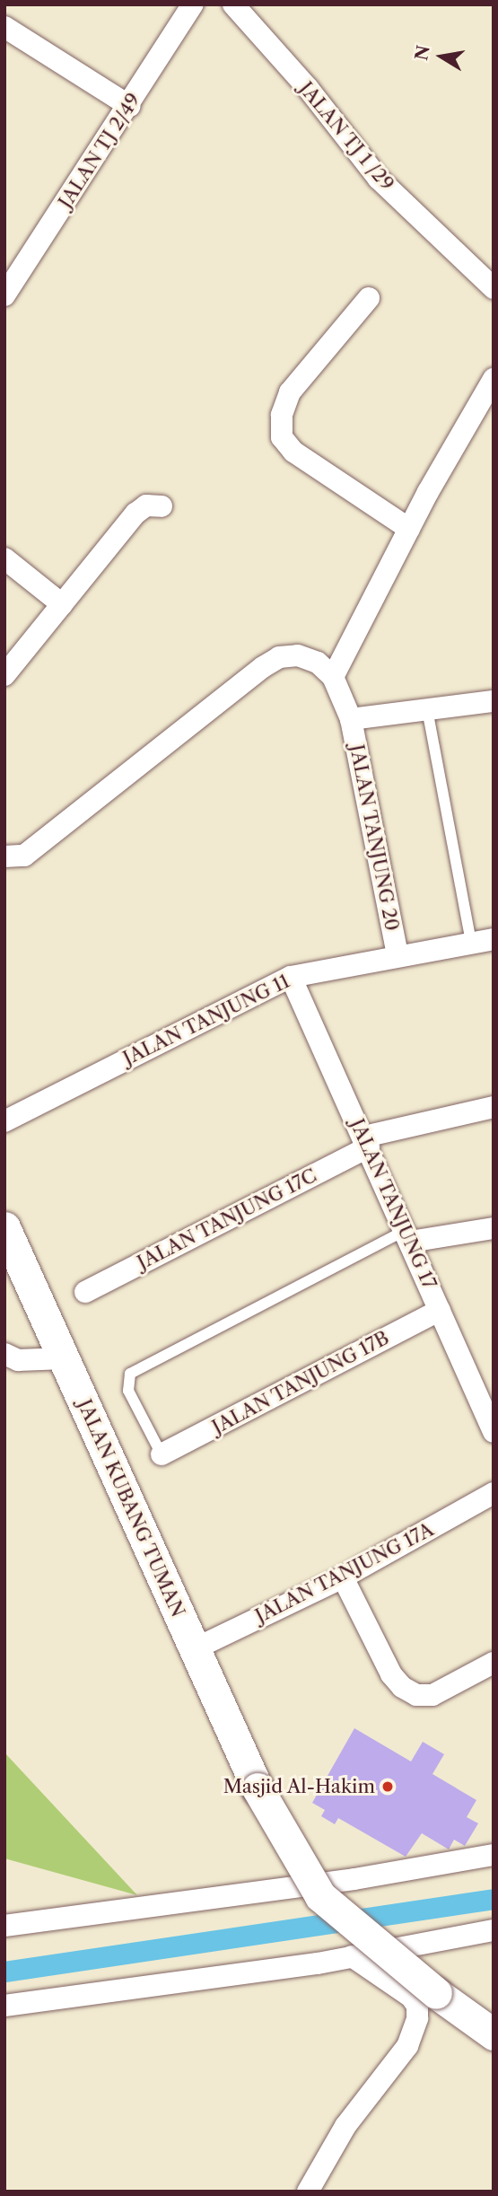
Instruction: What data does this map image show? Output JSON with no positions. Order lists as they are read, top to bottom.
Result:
{
  "streets": {
    "main road": ["JALAN KUBANG TUMAN"],
    "street": [
      "JALAN TJ 1 /29",
      "JALAN TJ 2/49",
      "JALAN TANJUNG 20",
      "JALAN TANJUNG 11",
      "JALAN TANJUNG 17",
      "JALAN TANJUNG 17C",
      "JALAN TANJUNG 17B",
      "JALAN TANJUNG 17A"
    ]
  },
  "crossings": [
    ["JALAN TANJUNG 20", "JALAN TANJUNG 11"],
    ["JALAN TANJUNG 11", "JALAN TANJUNG 17"],
    ["JALAN TANJUNG 17", "JALAN TANJUNG 17C"],
    ["JALAN TANJUNG 17", "JALAN TANJUNG 17B"],
    ["JALAN KUBANG TUMAN", "JALAN TANJUNG 17A"]
  ],
  "places": ["Masjid Al-Hakim"],
  "north": "left"
}
